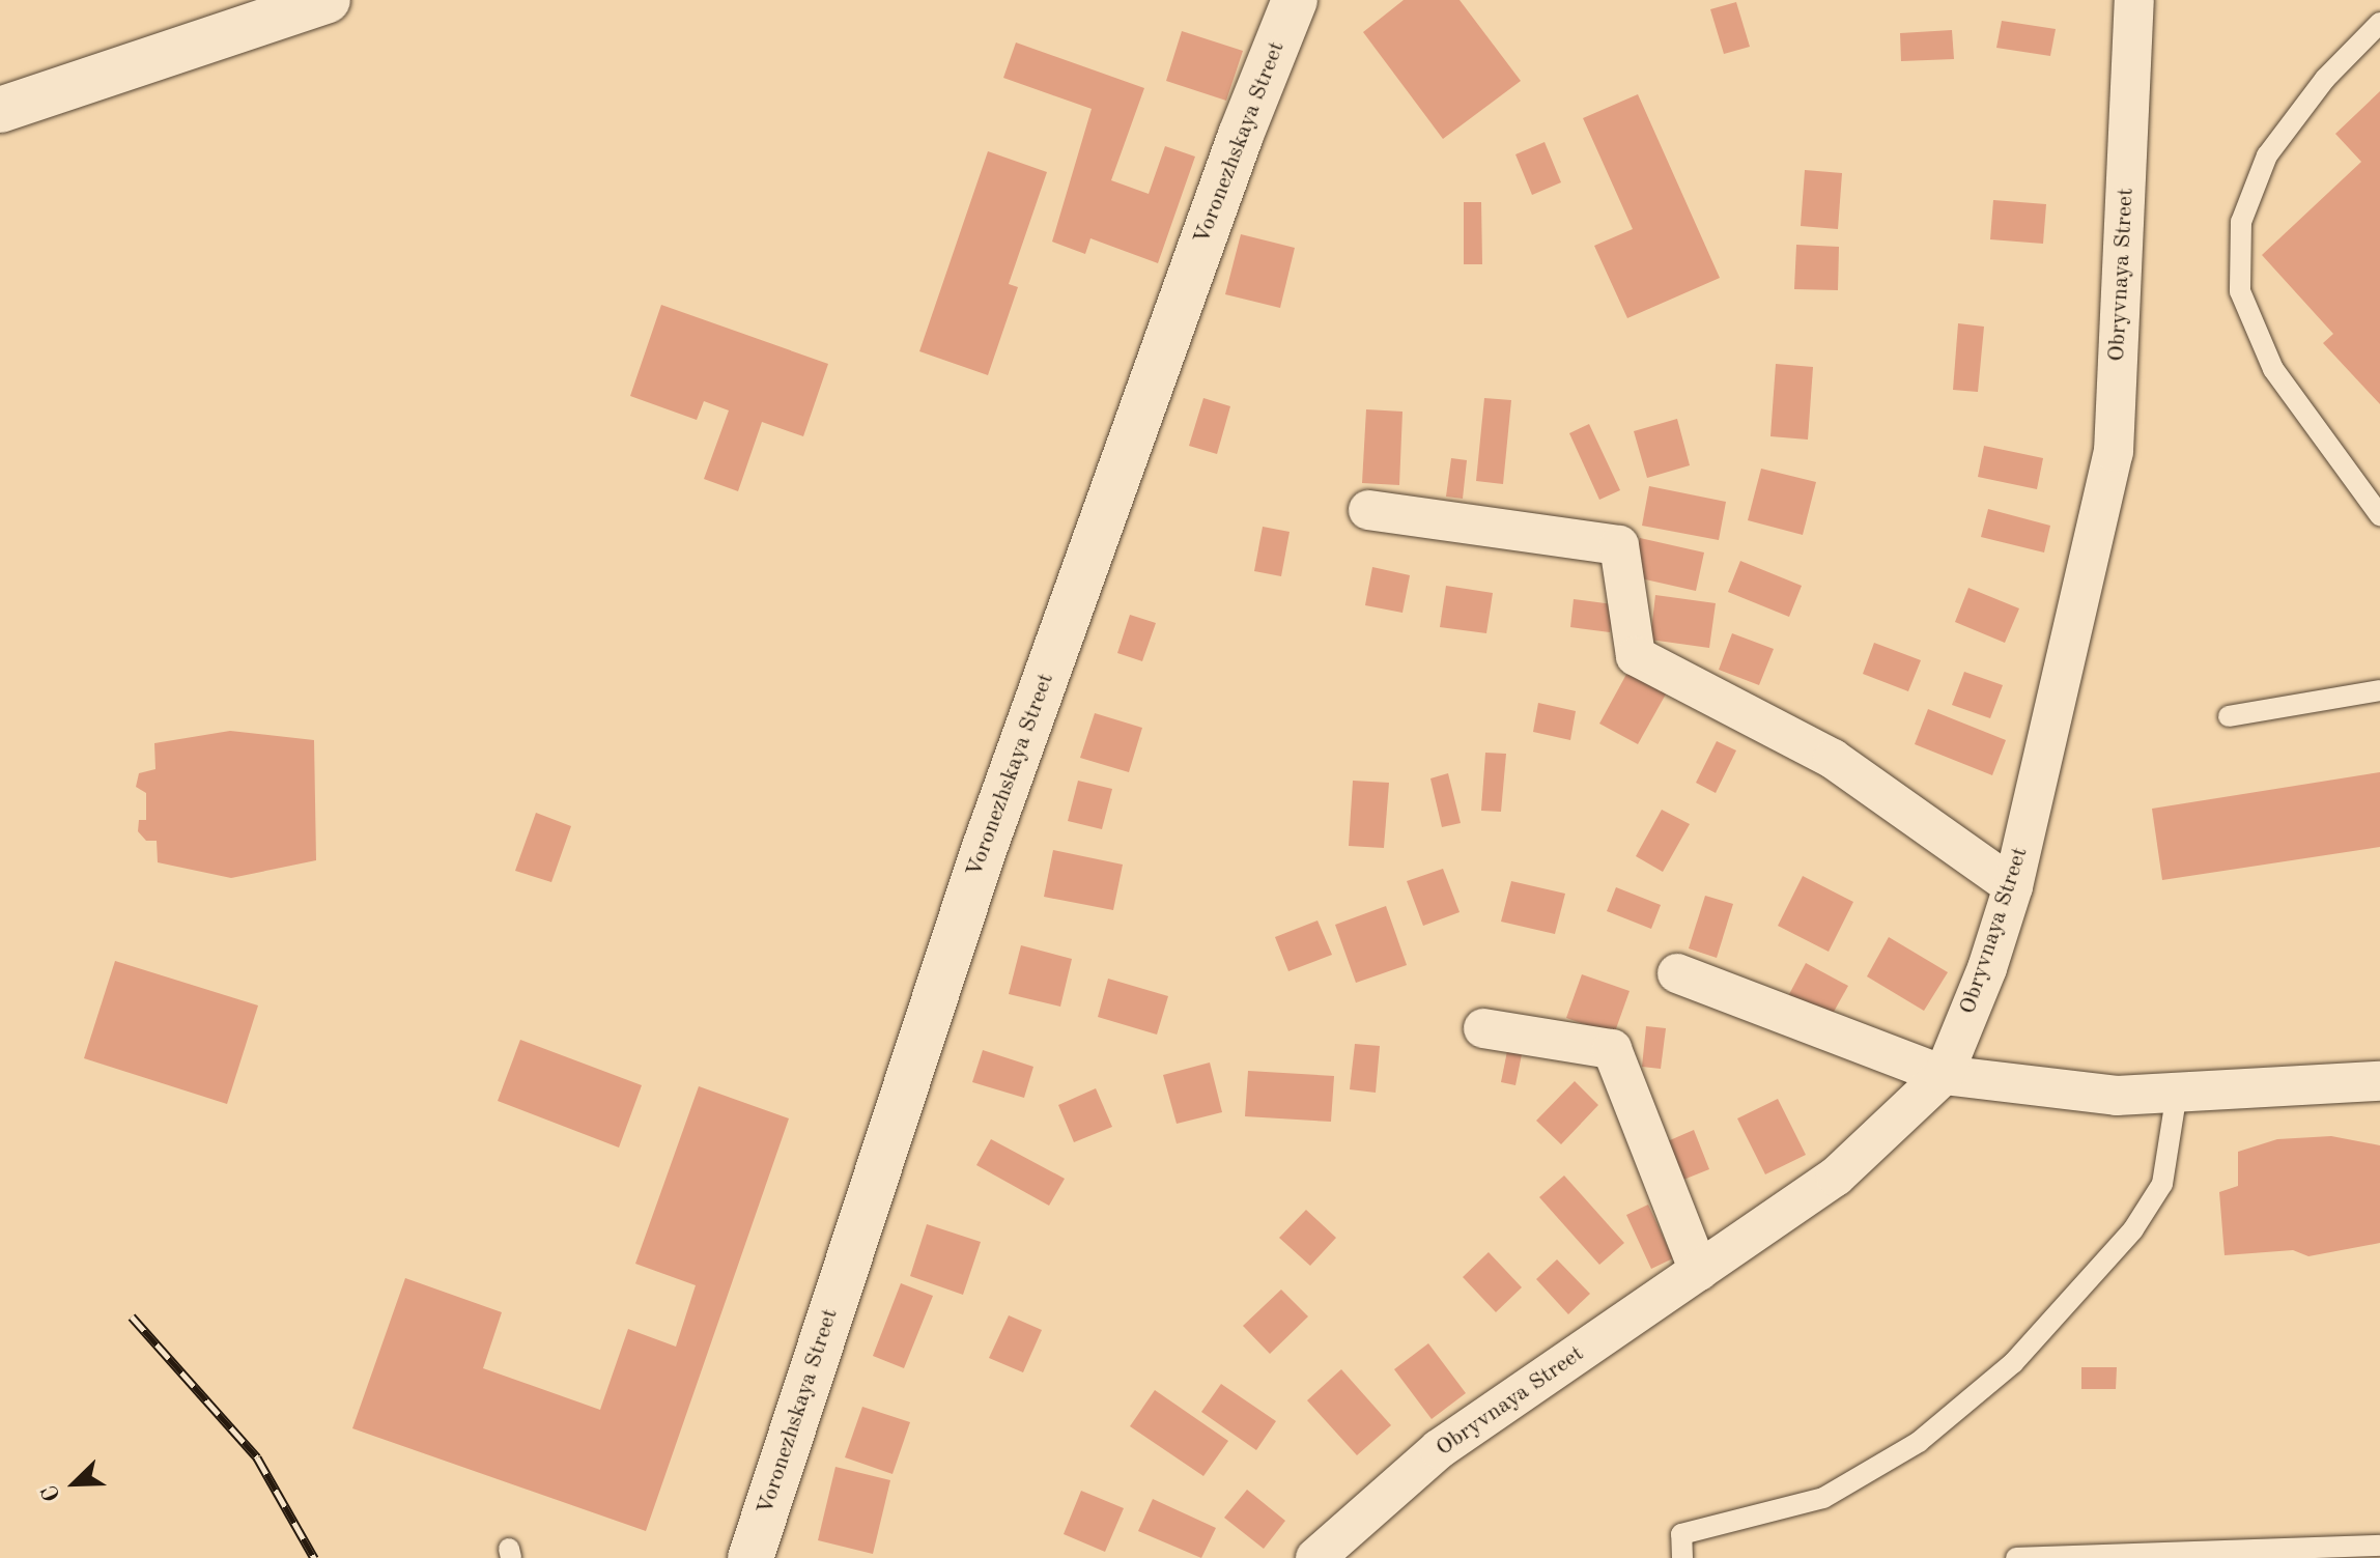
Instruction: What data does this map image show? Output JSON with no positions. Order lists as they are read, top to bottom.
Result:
{
  "streets": {
    "street": ["Voronezhskaya Street", "Obryvnaya Street"]
  },
  "north": "bottom left"
}
